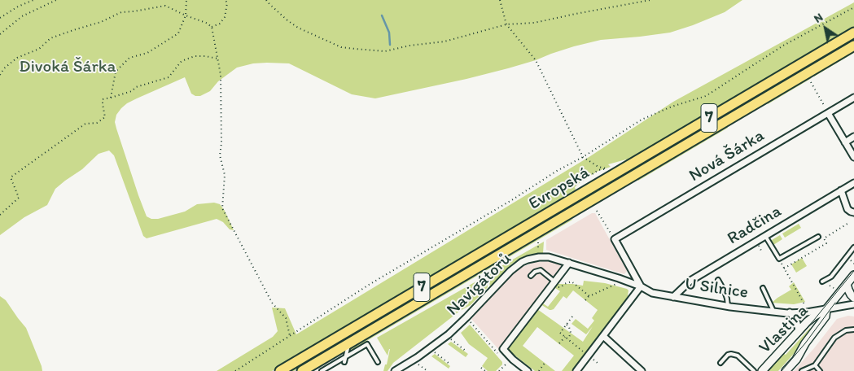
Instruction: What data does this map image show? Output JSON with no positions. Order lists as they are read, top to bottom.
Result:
{
  "streets": {
    "main road": ["7", "Evropská"],
    "street": [
      "Nová Šárka",
      "Radčina",
      "Navigátorů",
      "U Silnice",
      "Vlastina"
    ]
  },
  "crossings": [
    ["Radčina", "U Silnice"],
    ["Navigátorů", "U Silnice"],
    ["U Silnice", "Vlastina"]
  ],
  "parks": ["Divoká Šárka"],
  "north": "top left"
}
